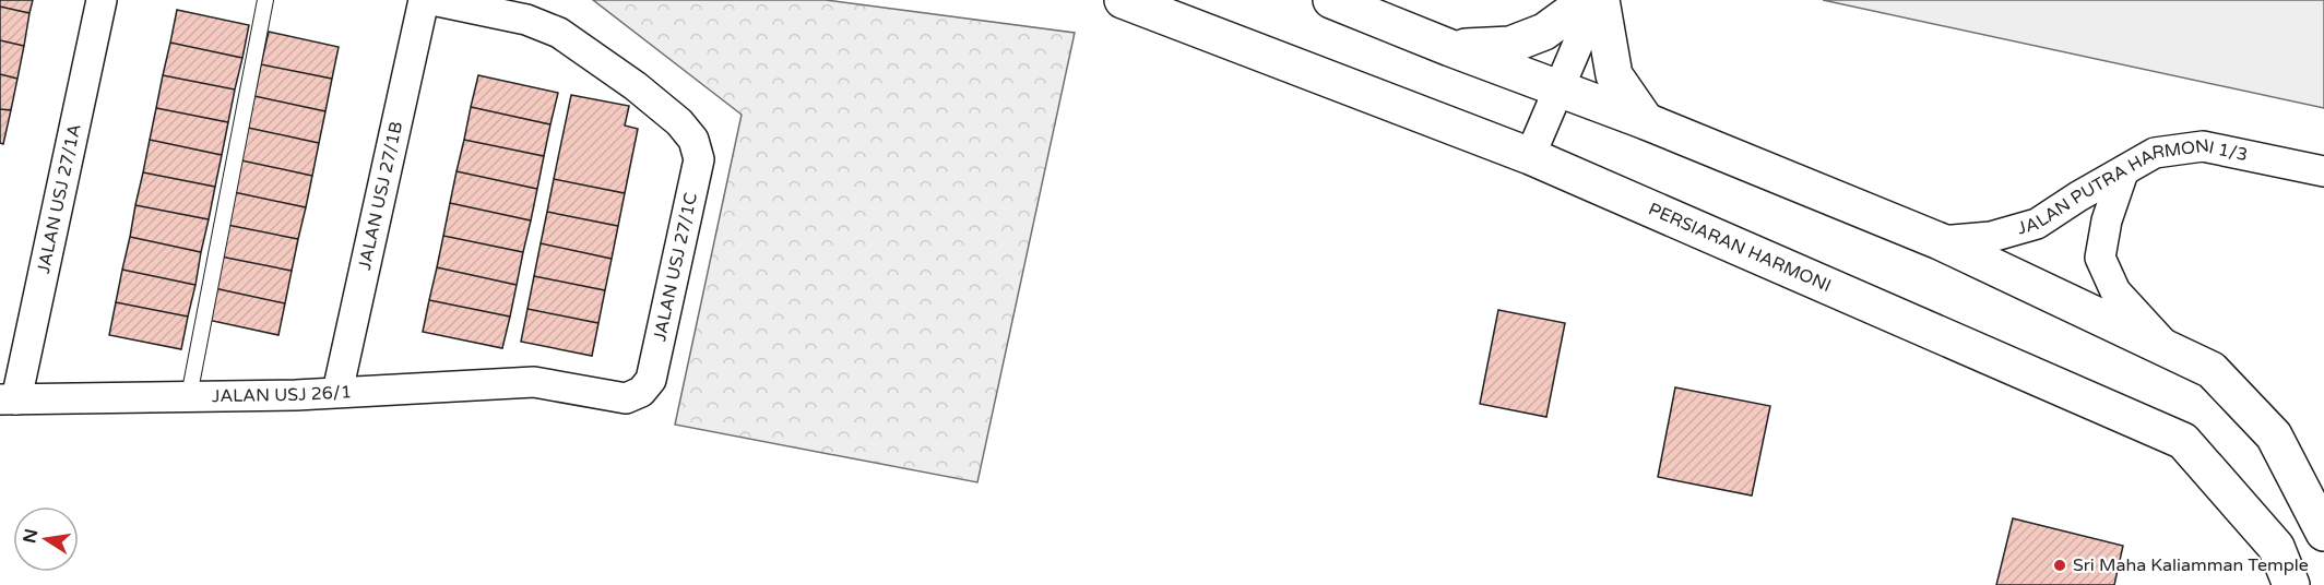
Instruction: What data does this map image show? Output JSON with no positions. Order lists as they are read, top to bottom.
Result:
{
  "streets": {
    "main road": ["PERSIARAN HARMONI"],
    "street": [
      "JALAN PUTRA HARMONI 1/3",
      "JALAN USJ 27/1B",
      "JALAN USJ 27/1A",
      "JALAN USJ 27/1C",
      "JALAN USJ 26/1"
    ]
  },
  "crossings": [
    ["JALAN USJ 27/1B", "JALAN USJ 26/1"],
    ["JALAN USJ 27/1A", "JALAN USJ 26/1"],
    ["JALAN USJ 27/1C", "JALAN USJ 26/1"]
  ],
  "places": ["Sri Maha Kaliamman Temple"],
  "north": "left"
}
